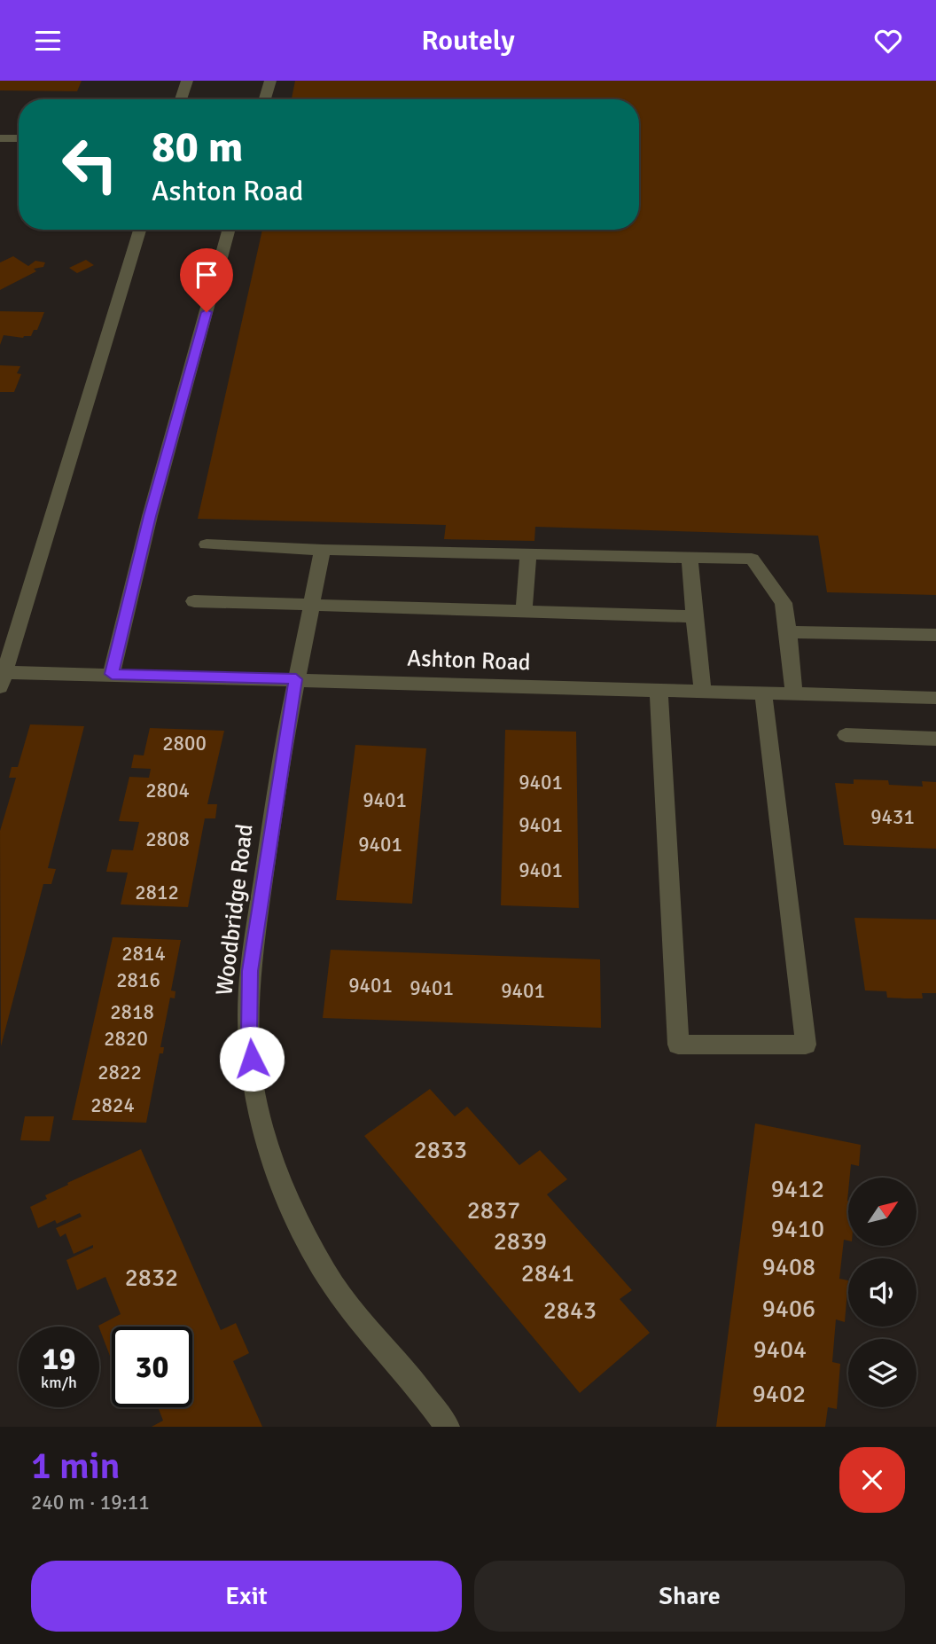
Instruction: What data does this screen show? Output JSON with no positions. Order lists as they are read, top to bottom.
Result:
{
  "streets": {
    "street": ["Ashton Road", "Woodbridge Road"]
  },
  "crossings": [
    ["Ashton Road", "Woodbridge Road"]
  ],
  "house_numbers": [
    "2800",
    "9401",
    "2804",
    "9401",
    "9431",
    "9401",
    "2808",
    "9401",
    "9401",
    "2812",
    "2814",
    "2816",
    "9401",
    "9401",
    "9401",
    "2818",
    "2820",
    "2822",
    "2824",
    "2833",
    "9412",
    "2837",
    "9410",
    "2839",
    "9408",
    "2841",
    "2832",
    "9406",
    "2843",
    "9404",
    "9402"
  ],
  "north": "top right",
  "page": {
    "header": "Routely",
    "turn": ["80 m", "Ashton Road"],
    "speed": "19 km/h",
    "limit": "30",
    "heading": ["1 min", "240 m · 19:11"],
    "buttons": ["Exit", "Share"]
  }
}
